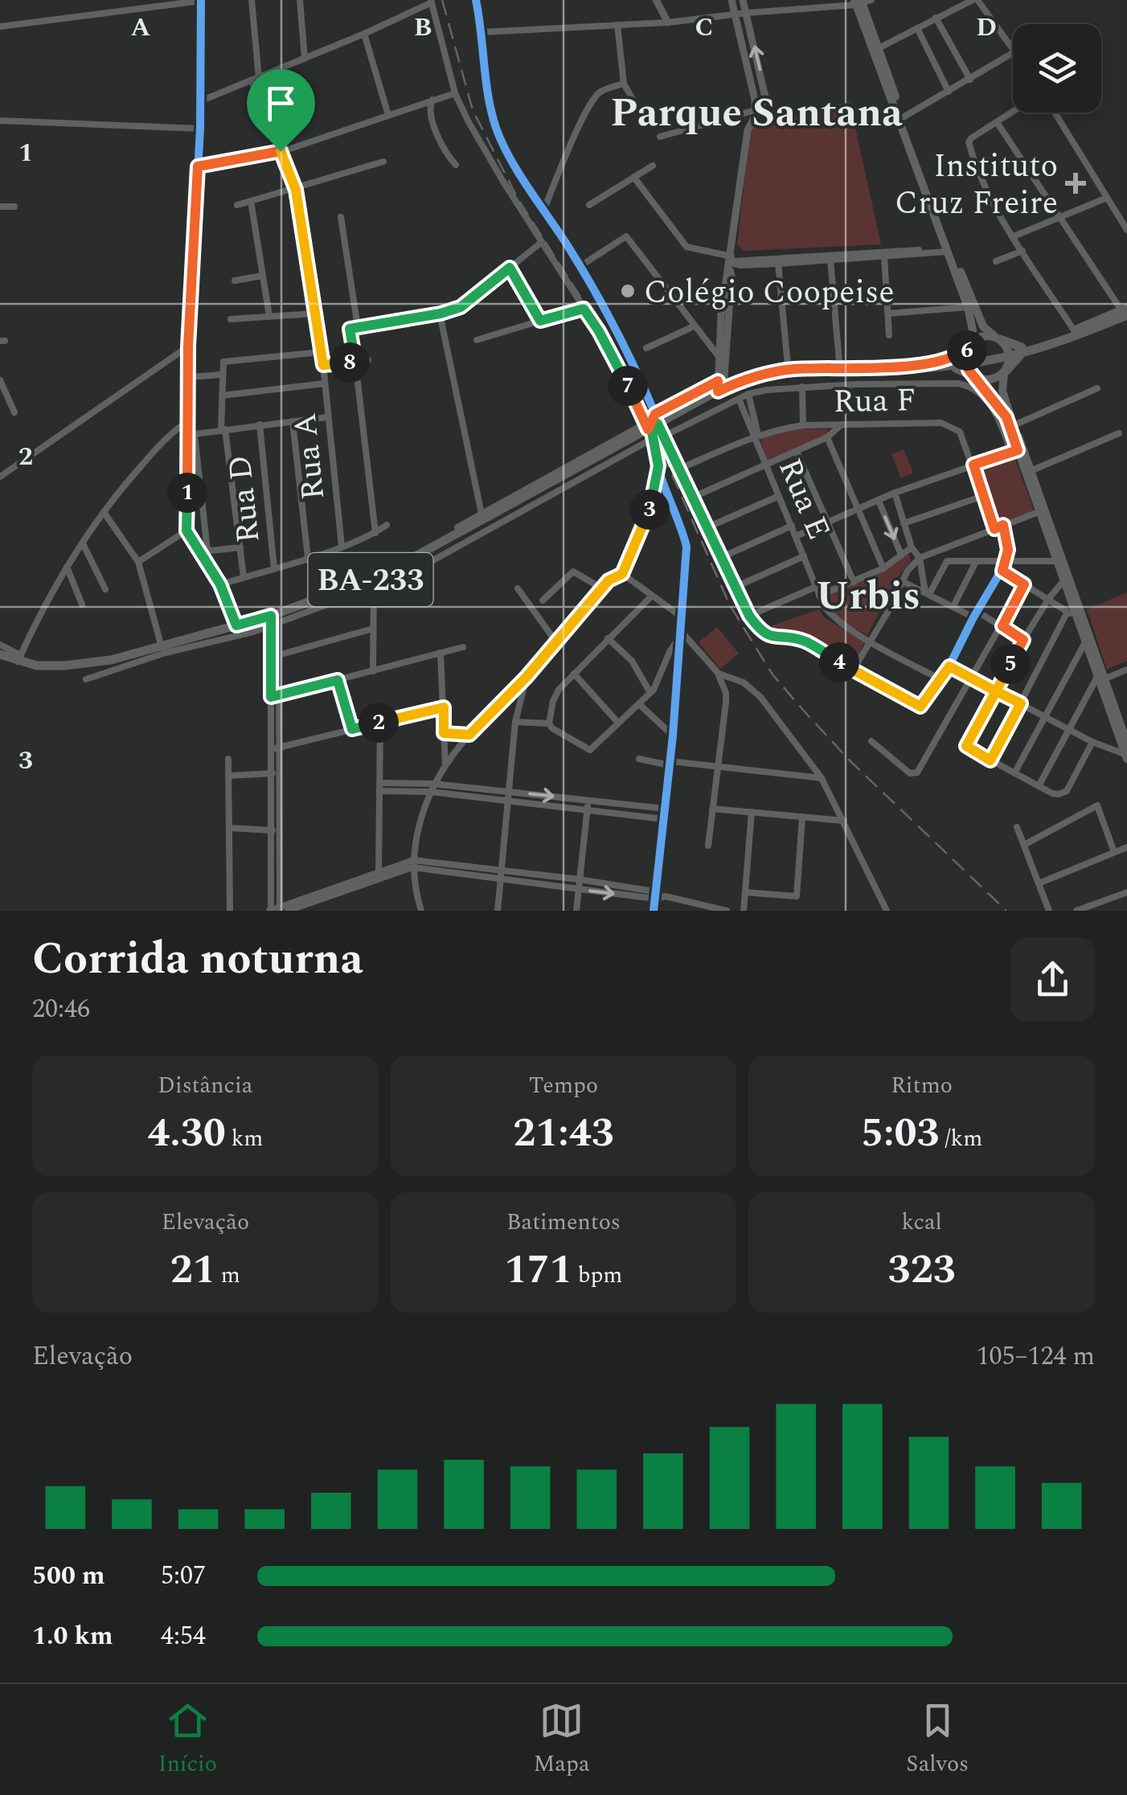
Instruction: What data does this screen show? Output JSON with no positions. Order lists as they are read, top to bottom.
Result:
{
  "streets": {
    "main road": ["BA-233"],
    "street": [
      "Rua F",
      "Rua A",
      "Rua E",
      "Rua D"
    ]
  },
  "crossings": [
    ["Rua F", "Rua E"],
    ["Rua E", "BA-233"]
  ],
  "districts": ["Parque Santana", "Urbis"],
  "places": {
    "health": ["Instituto Cruz Freire"],
    "other": ["Colégio Coopeise"]
  },
  "page": {
    "pins": [
      "6",
      "8",
      "7",
      "1",
      "3",
      "4",
      "5",
      "2"
    ],
    "heading": ["Corrida noturna", "20:46"],
    "stats": [
      ["Distância", "4.30 km"],
      ["Tempo", "21:43"],
      ["Ritmo", "5:03 /km"],
      ["Elevação", "21 m"],
      ["Batimentos", "171 bpm"],
      ["kcal", "323"]
    ],
    "chart": ["Elevação", "105–124 m"],
    "list": [
      {
        "name": "500 m",
        "note": "5:07"
      },
      {
        "name": "1.0 km",
        "note": "4:54"
      }
    ],
    "tabs": ["Início", "Mapa", "Salvos"]
  },
  "grid": {
    "columns": [
      "A",
      "B",
      "C",
      "D"
    ],
    "rows": ["1", "2", "3"]
  }
}
